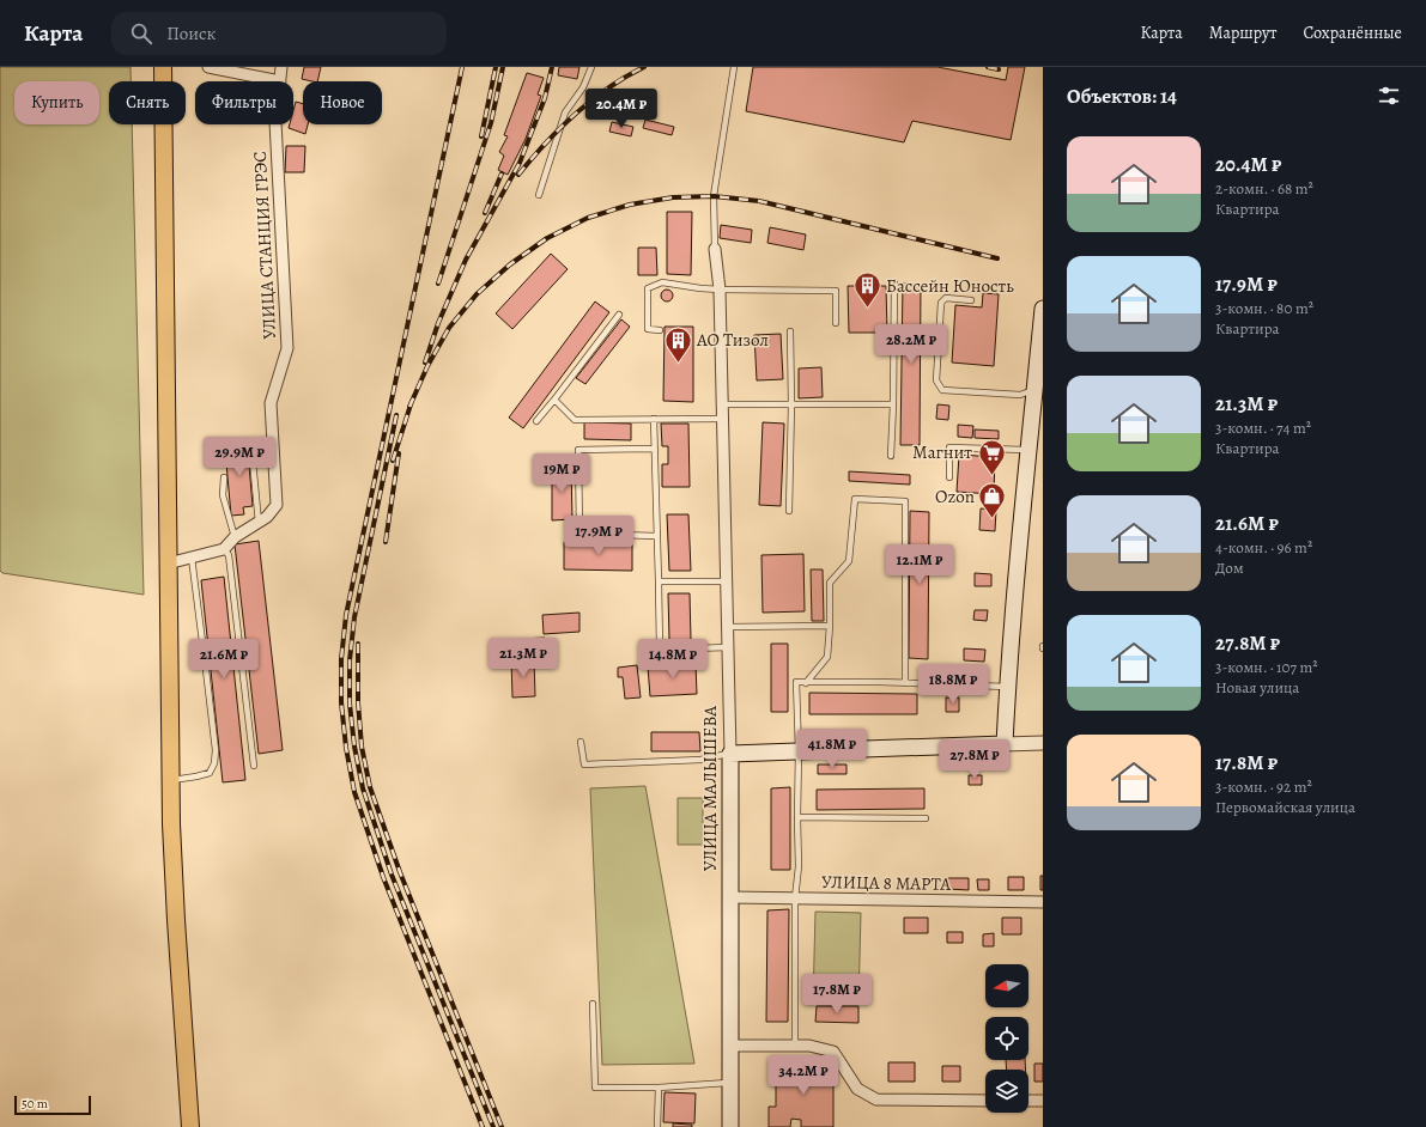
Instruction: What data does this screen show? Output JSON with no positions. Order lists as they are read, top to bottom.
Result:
{
  "streets": {
    "main road": ["УЛИЦА МАЛЫШЕВА"],
    "street": ["УЛИЦА СТАНЦИЯ ГРЭС", "УЛИЦА 8 МАРТА"]
  },
  "crossings": [
    ["УЛИЦА МАЛЫШЕВА", "УЛИЦА 8 МАРТА"]
  ],
  "places": {
    "building": ["Бассейн Юность", "АО Тизол"],
    "supermarket": ["Магнит"],
    "shop": ["Ozon"]
  },
  "scale_bar": "50 m",
  "north": "left",
  "page": {
    "header": "Карта",
    "search": "Поиск",
    "nav": ["Карта", "Маршрут", "Сохранённые"],
    "heading": "Объектов: 14",
    "chip": [
      "Купить",
      "Снять",
      "Фильтры",
      "Новое"
    ],
    "price": [
      "20.4M ₽",
      "28.2M ₽",
      "29.9M ₽",
      "19M ₽",
      "17.9M ₽",
      "12.1M ₽",
      "21.3M ₽",
      "21.6M ₽",
      "14.8M ₽",
      "18.8M ₽",
      "41.8M ₽",
      "27.8M ₽",
      "17.8M ₽",
      "34.2M ₽"
    ],
    "list": [
      {
        "name": "20.4M ₽",
        "note": "2-комн. · 68 m² · Квартира"
      },
      {
        "name": "17.9M ₽",
        "note": "3-комн. · 80 m² · Квартира"
      },
      {
        "name": "21.3M ₽",
        "note": "3-комн. · 74 m² · Квартира"
      },
      {
        "name": "21.6M ₽",
        "note": "4-комн. · 96 m² · Дом"
      },
      {
        "name": "27.8M ₽",
        "note": "3-комн. · 107 m² · Новая улица"
      },
      {
        "name": "17.8M ₽",
        "note": "3-комн. · 92 m² · Первомайская улица"
      }
    ],
    "scale": "50 m"
  }
}
